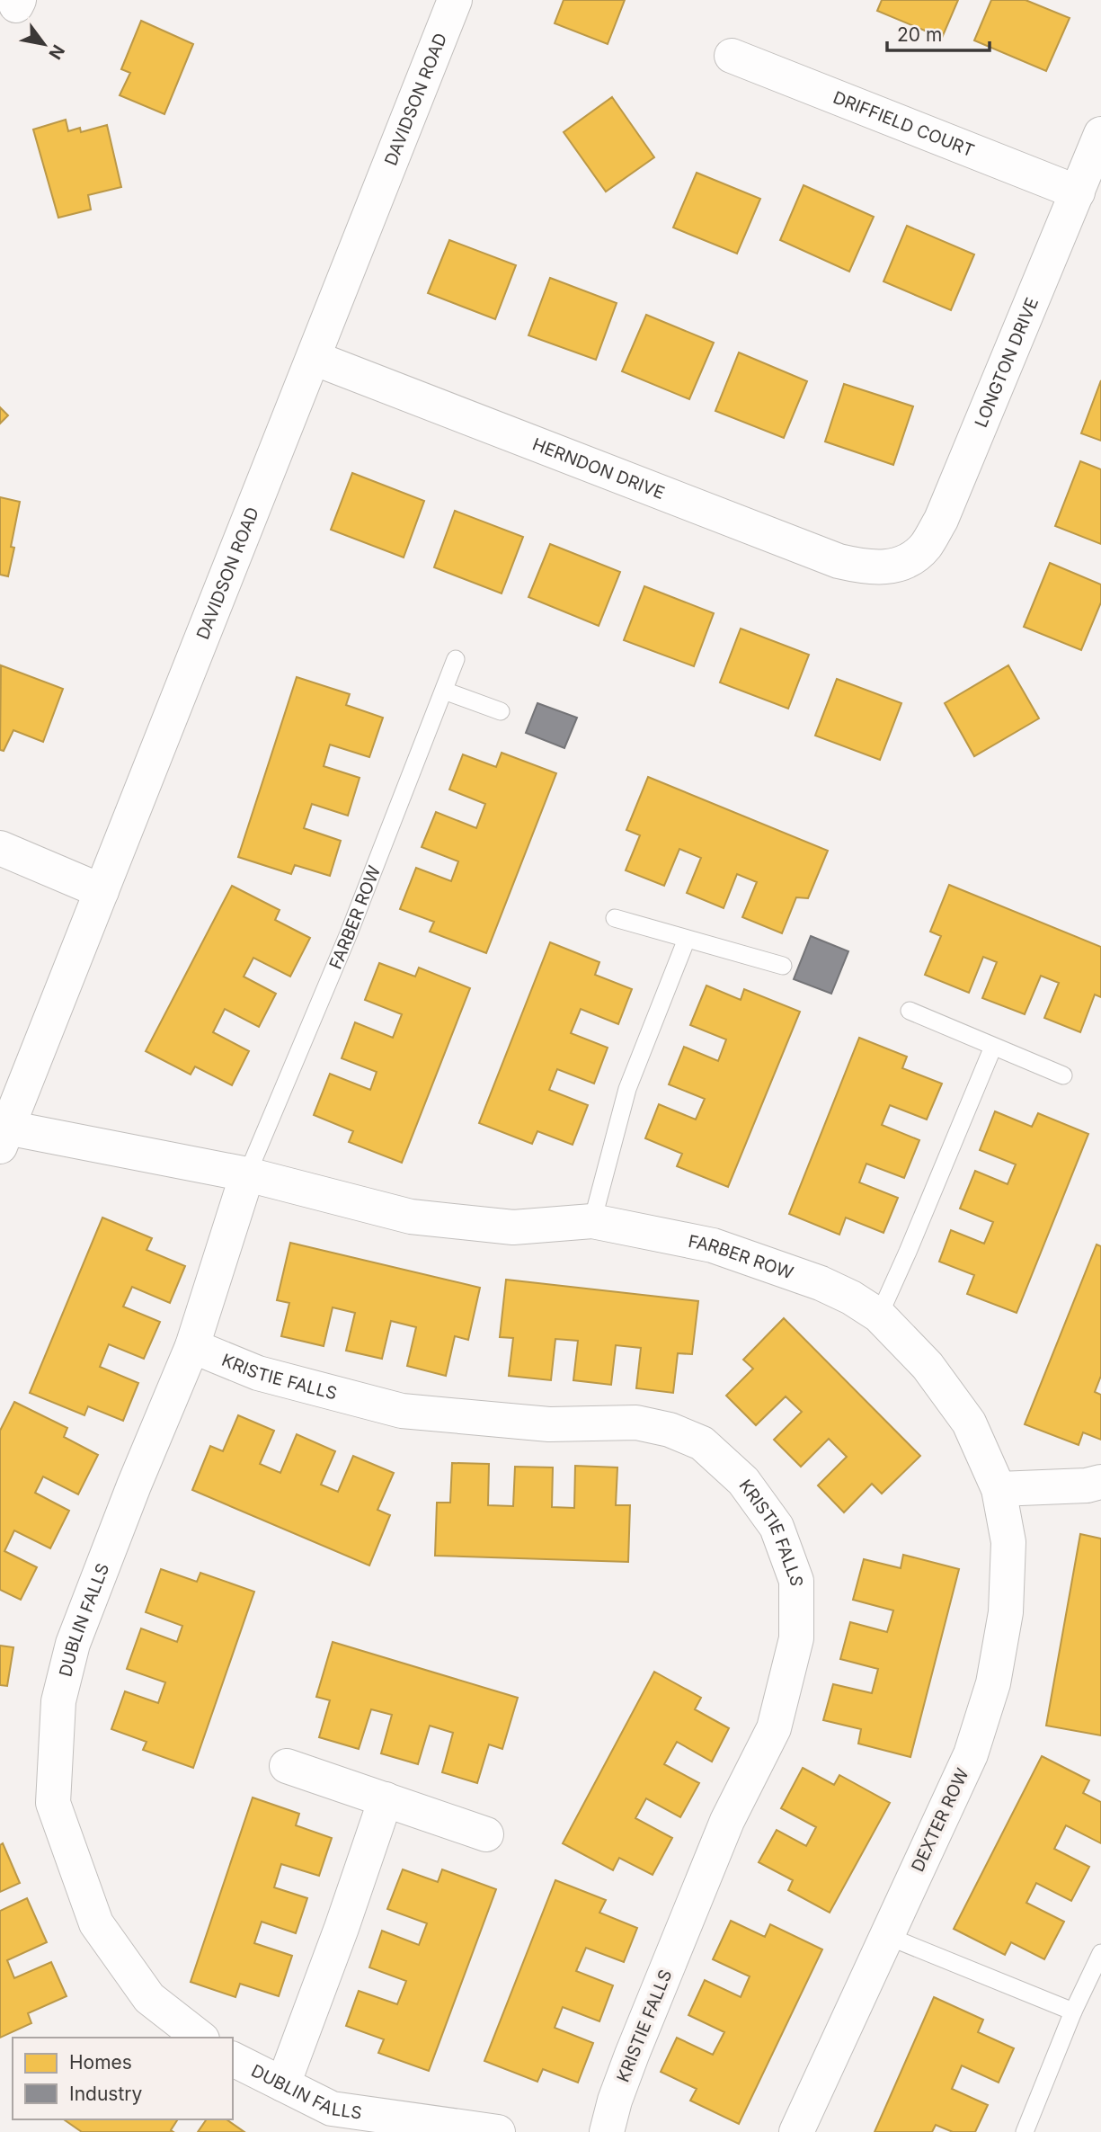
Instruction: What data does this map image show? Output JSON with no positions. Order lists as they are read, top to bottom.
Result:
{
  "streets": {
    "street": [
      "DAVIDSON ROAD",
      "DRIFFIELD COURT",
      "LONGTON DRIVE",
      "HERNDON DRIVE",
      "FARBER ROW",
      "KRISTIE FALLS",
      "DUBLIN FALLS",
      "DEXTER ROW"
    ]
  },
  "crossings": [
    ["DAVIDSON ROAD", "HERNDON DRIVE"],
    ["DAVIDSON ROAD", "FARBER ROW"],
    ["DRIFFIELD COURT", "LONGTON DRIVE"],
    ["LONGTON DRIVE", "HERNDON DRIVE"],
    ["FARBER ROW", "DUBLIN FALLS"],
    ["FARBER ROW", "DEXTER ROW"],
    ["KRISTIE FALLS", "DUBLIN FALLS"]
  ],
  "legend": ["Homes", "Industry"],
  "scale_bar": "20 m",
  "north": "bottom right"
}
